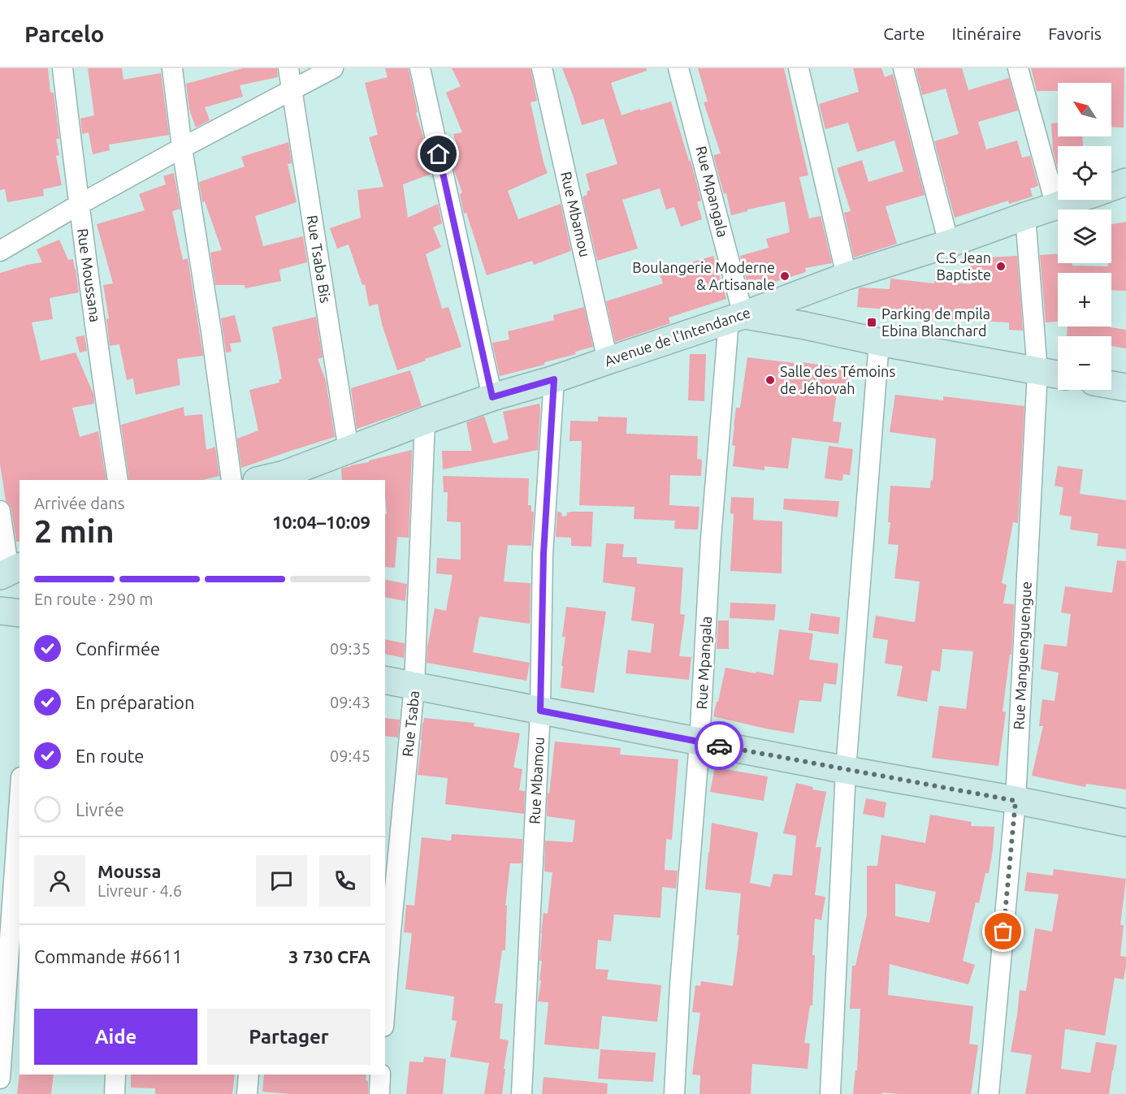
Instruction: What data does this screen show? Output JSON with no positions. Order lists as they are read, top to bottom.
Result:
{
  "streets": {
    "street": [
      "Rue Mpangala",
      "Rue Mbamou",
      "Rue Tsaba Bis",
      "Rue Moussana",
      "Avenue de l'Intendance",
      "Rue Manguenguengue",
      "Rue Tsaba"
    ]
  },
  "crossings": [
    ["Rue Mpangala", "Avenue de l'Intendance"],
    ["Rue Mbamou", "Avenue de l'Intendance"],
    ["Rue Tsaba Bis", "Avenue de l'Intendance"],
    ["Avenue de l'Intendance", "Rue Manguenguengue"],
    ["Avenue de l'Intendance", "Rue Tsaba"]
  ],
  "places": {
    "other": ["C.S Jean Baptiste", "Boulangerie Moderne & Artisanale", "Salle des Témoins de Jéhovah"],
    "transit": ["Parking de mpila Ebina Blanchard"]
  },
  "north": "top left",
  "page": {
    "header": "Parcelo",
    "nav": ["Carte", "Itinéraire", "Favoris"],
    "map_buttons": ["+", "−"],
    "heading": ["2 min", "Arrivée dans", "10:04–10:09"],
    "panel": [
      "Moussa",
      "Livreur · 4.6",
      "Commande #6611",
      "3 730 CFA"
    ],
    "bar": "En route · 290 m",
    "list": [
      ["Confirmée", "09:35"],
      ["En préparation", "09:43"],
      ["En route", "09:45"],
      "Livrée"
    ],
    "buttons": ["Aide", "Partager"]
  }
}
